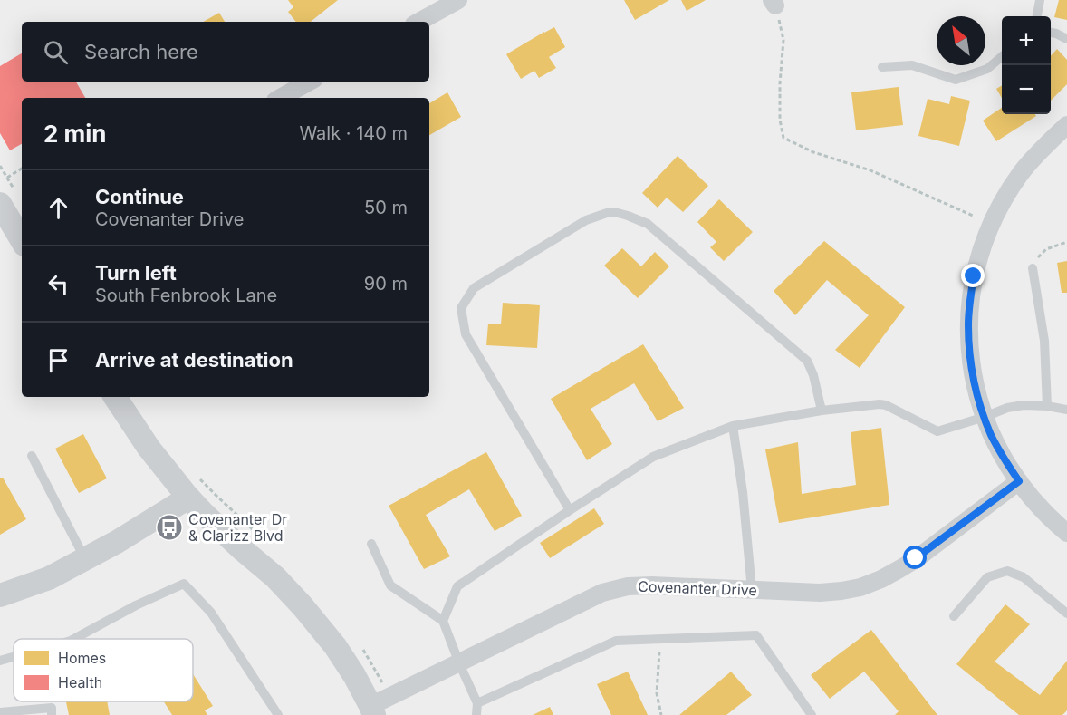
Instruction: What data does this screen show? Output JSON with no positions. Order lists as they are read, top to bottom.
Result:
{
  "streets": {
    "street": ["Covenanter Drive"]
  },
  "places": {
    "bus stop": ["Covenanter Dr & Clarizz Blvd"]
  },
  "legend": ["Homes", "Health"],
  "north": "top left",
  "page": {
    "map_buttons": ["+", "−"],
    "search": "Search here",
    "heading": ["2 min", "Walk · 140 m"],
    "list": [
      ["Continue", "Covenanter Drive", "50 m"],
      ["Turn left", "South Fenbrook Lane", "90 m"],
      "Arrive at destination"
    ]
  }
}
